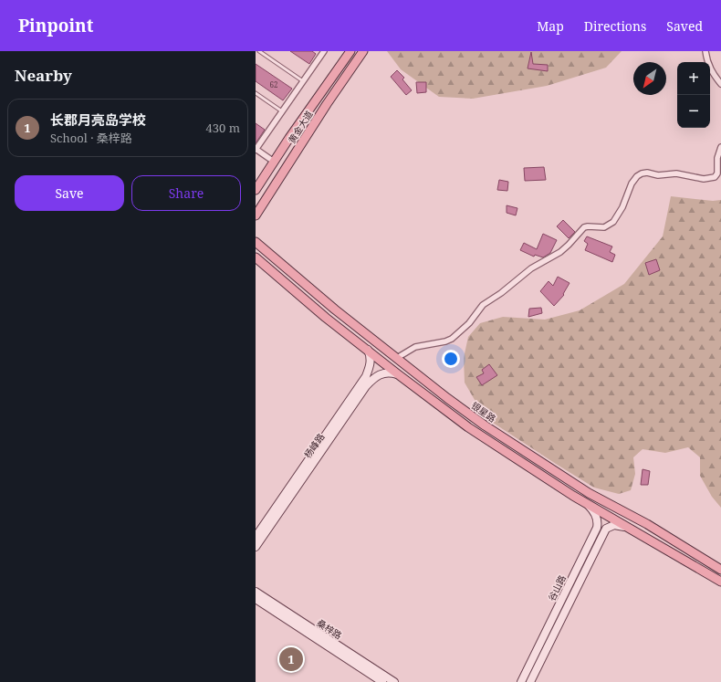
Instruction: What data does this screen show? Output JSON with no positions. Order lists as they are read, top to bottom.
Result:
{
  "streets": {
    "main road": [
      "黄金大道",
      "银星路",
      "杨峰路",
      "谷山路",
      "桑梓路"
    ]
  },
  "house_numbers": ["62"],
  "north": "bottom left",
  "page": {
    "header": "Pinpoint",
    "nav": ["Map", "Directions", "Saved"],
    "heading": "Nearby",
    "map_buttons": ["+", "−"],
    "list": [
      {
        "mark": "1",
        "name": "长郡月亮岛学校",
        "note": "School · 桑梓路",
        "value": "430 m"
      }
    ],
    "buttons": ["Save", "Share"],
    "pins": "1"
  }
}
